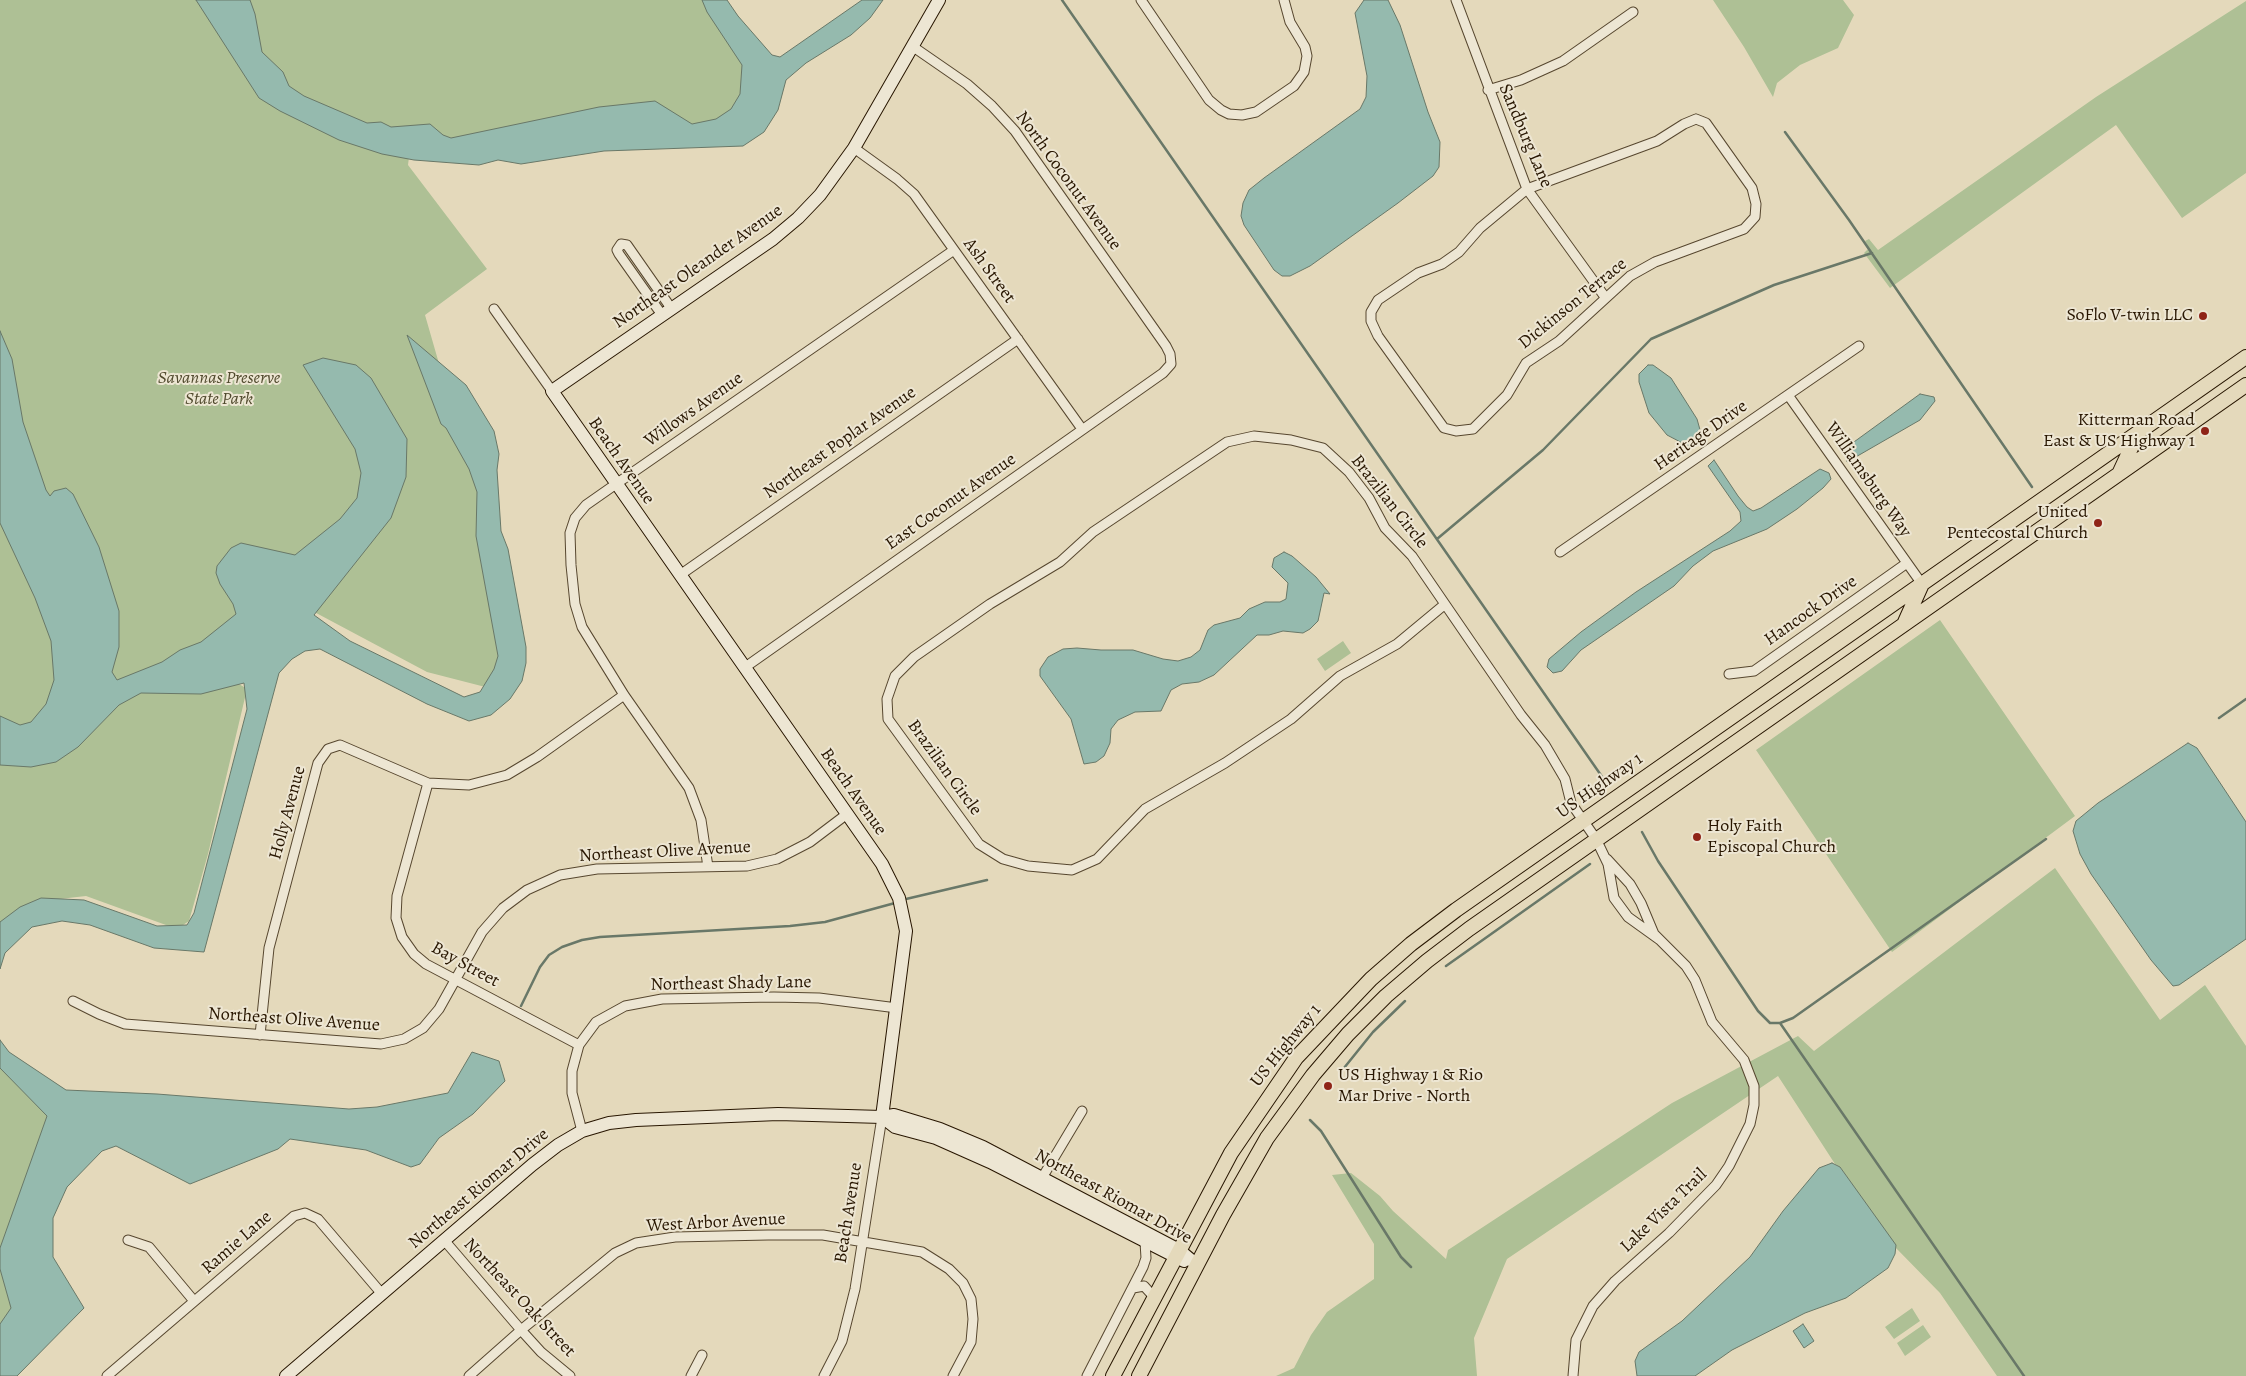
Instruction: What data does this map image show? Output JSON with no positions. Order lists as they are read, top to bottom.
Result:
{
  "streets": {
    "main road": ["US Highway 1"],
    "street": [
      "Sandburg Lane",
      "North Coconut Avenue",
      "Northeast Oleander Avenue",
      "Ash Street",
      "Dickinson Terrace",
      "Willows Avenue",
      "Heritage Drive",
      "Northeast Poplar Avenue",
      "Beach Avenue",
      "Williamsburg Way",
      "East Coconut Avenue",
      "Brazilian Circle",
      "Hancock Drive",
      "Holly Avenue",
      "Northeast Olive Avenue",
      "Bay Street",
      "Northeast Shady Lane",
      "Northeast Riomar Drive",
      "Lake Vista Trail",
      "West Arbor Avenue",
      "Ramie Lane",
      "Northeast Oak Street"
    ]
  },
  "crossings": [
    ["Sandburg Lane", "Dickinson Terrace"],
    ["North Coconut Avenue", "Northeast Oleander Avenue"],
    ["North Coconut Avenue", "East Coconut Avenue"],
    ["Northeast Oleander Avenue", "Ash Street"],
    ["Northeast Oleander Avenue", "Beach Avenue"],
    ["Ash Street", "Willows Avenue"],
    ["Ash Street", "Northeast Poplar Avenue"],
    ["Ash Street", "East Coconut Avenue"],
    ["Willows Avenue", "Beach Avenue"],
    ["Willows Avenue", "Holly Avenue"],
    ["Willows Avenue", "Northeast Olive Avenue"],
    ["Heritage Drive", "Williamsburg Way"],
    ["Northeast Poplar Avenue", "Beach Avenue"],
    ["Beach Avenue", "East Coconut Avenue"],
    ["Beach Avenue", "Northeast Olive Avenue"],
    ["Beach Avenue", "Northeast Shady Lane"],
    ["Beach Avenue", "Northeast Riomar Drive"],
    ["Beach Avenue", "West Arbor Avenue"],
    ["Williamsburg Way", "Hancock Drive"],
    ["Williamsburg Way", "US Highway 1"],
    ["Brazilian Circle", "US Highway 1"],
    ["Brazilian Circle", "Lake Vista Trail"],
    ["US Highway 1", "Northeast Riomar Drive"],
    ["US Highway 1", "Lake Vista Trail"],
    ["Holly Avenue", "Northeast Olive Avenue"],
    ["Holly Avenue", "Bay Street"],
    ["Northeast Olive Avenue", "Bay Street"],
    ["Bay Street", "Northeast Shady Lane"],
    ["Northeast Shady Lane", "Northeast Riomar Drive"],
    ["Northeast Riomar Drive", "Ramie Lane"],
    ["Northeast Riomar Drive", "Northeast Oak Street"],
    ["West Arbor Avenue", "Northeast Oak Street"]
  ],
  "parks": ["Savannas Preserve State Park"],
  "places": [
    "SoFlo V-twin LLC",
    "Kitterman Road East & US Highway 1",
    "United Pentecostal Church",
    "Holy Faith Episcopal Church",
    "US Highway 1 & Rio Mar Drive - North"
  ]
}
